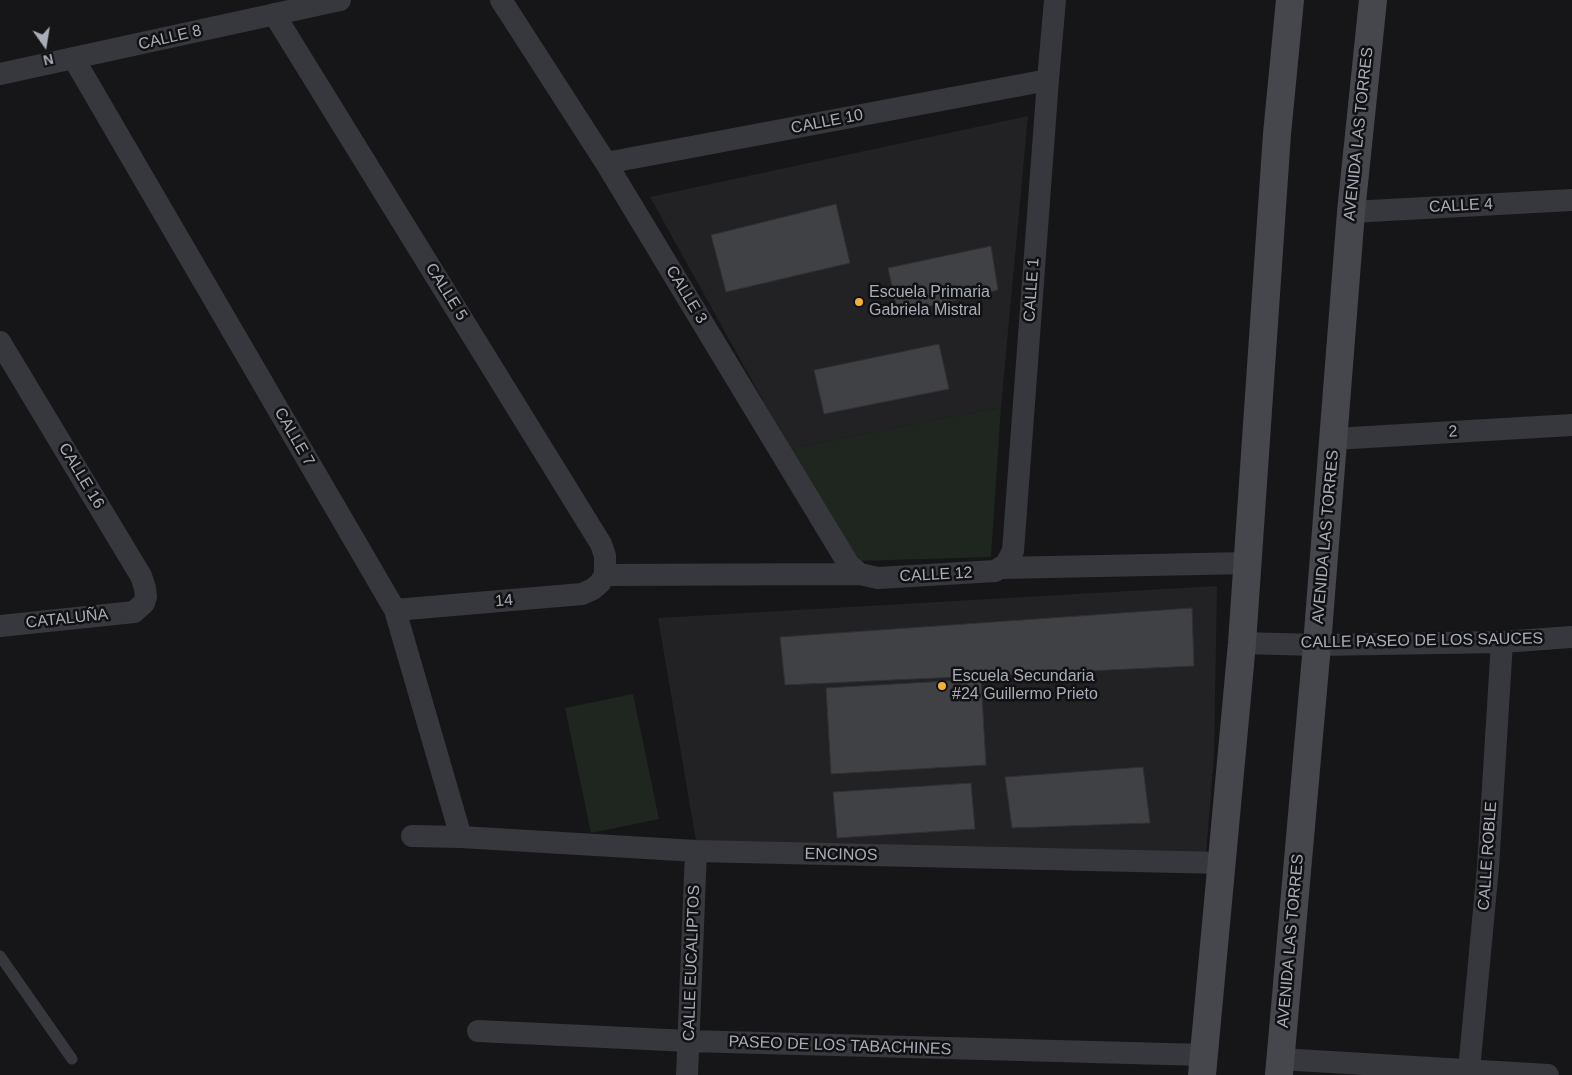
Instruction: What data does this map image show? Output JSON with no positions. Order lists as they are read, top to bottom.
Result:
{
  "streets": {
    "street": [
      "CALLE 8",
      "CALLE 10",
      "AVENIDA LAS TORRES",
      "CALLE 4",
      "CALLE 1",
      "CALLE 5",
      "CALLE 3",
      "2",
      "CALLE 7",
      "CALLE 16",
      "CALLE 12",
      "14",
      "CATALUÑA",
      "CALLE PASEO DE LOS SAUCES",
      "ENCINOS",
      "CALLE ROBLE",
      "CALLE EUCALIPTOS",
      "PASEO DE LOS TABACHINES"
    ]
  },
  "crossings": [
    ["CALLE 8", "CALLE 5"],
    ["CALLE 8", "CALLE 7"],
    ["CALLE 10", "CALLE 1"],
    ["CALLE 10", "CALLE 3"],
    ["AVENIDA LAS TORRES", "CALLE 4"],
    ["AVENIDA LAS TORRES", "2"],
    ["AVENIDA LAS TORRES", "CALLE PASEO DE LOS SAUCES"],
    ["CALLE 1", "CALLE 12"],
    ["CALLE 5", "CALLE 12"],
    ["CALLE 5", "14"],
    ["CALLE 3", "CALLE 12"],
    ["CALLE 7", "14"],
    ["CALLE 7", "ENCINOS"],
    ["CALLE 16", "CATALUÑA"],
    ["CALLE 12", "14"],
    ["CALLE PASEO DE LOS SAUCES", "CALLE ROBLE"],
    ["ENCINOS", "CALLE EUCALIPTOS"],
    ["CALLE EUCALIPTOS", "PASEO DE LOS TABACHINES"]
  ],
  "places": ["Escuela Primaria Gabriela Mistral", "Escuela Secundaria #24 Guillermo Prieto"],
  "north": "bottom"
}
